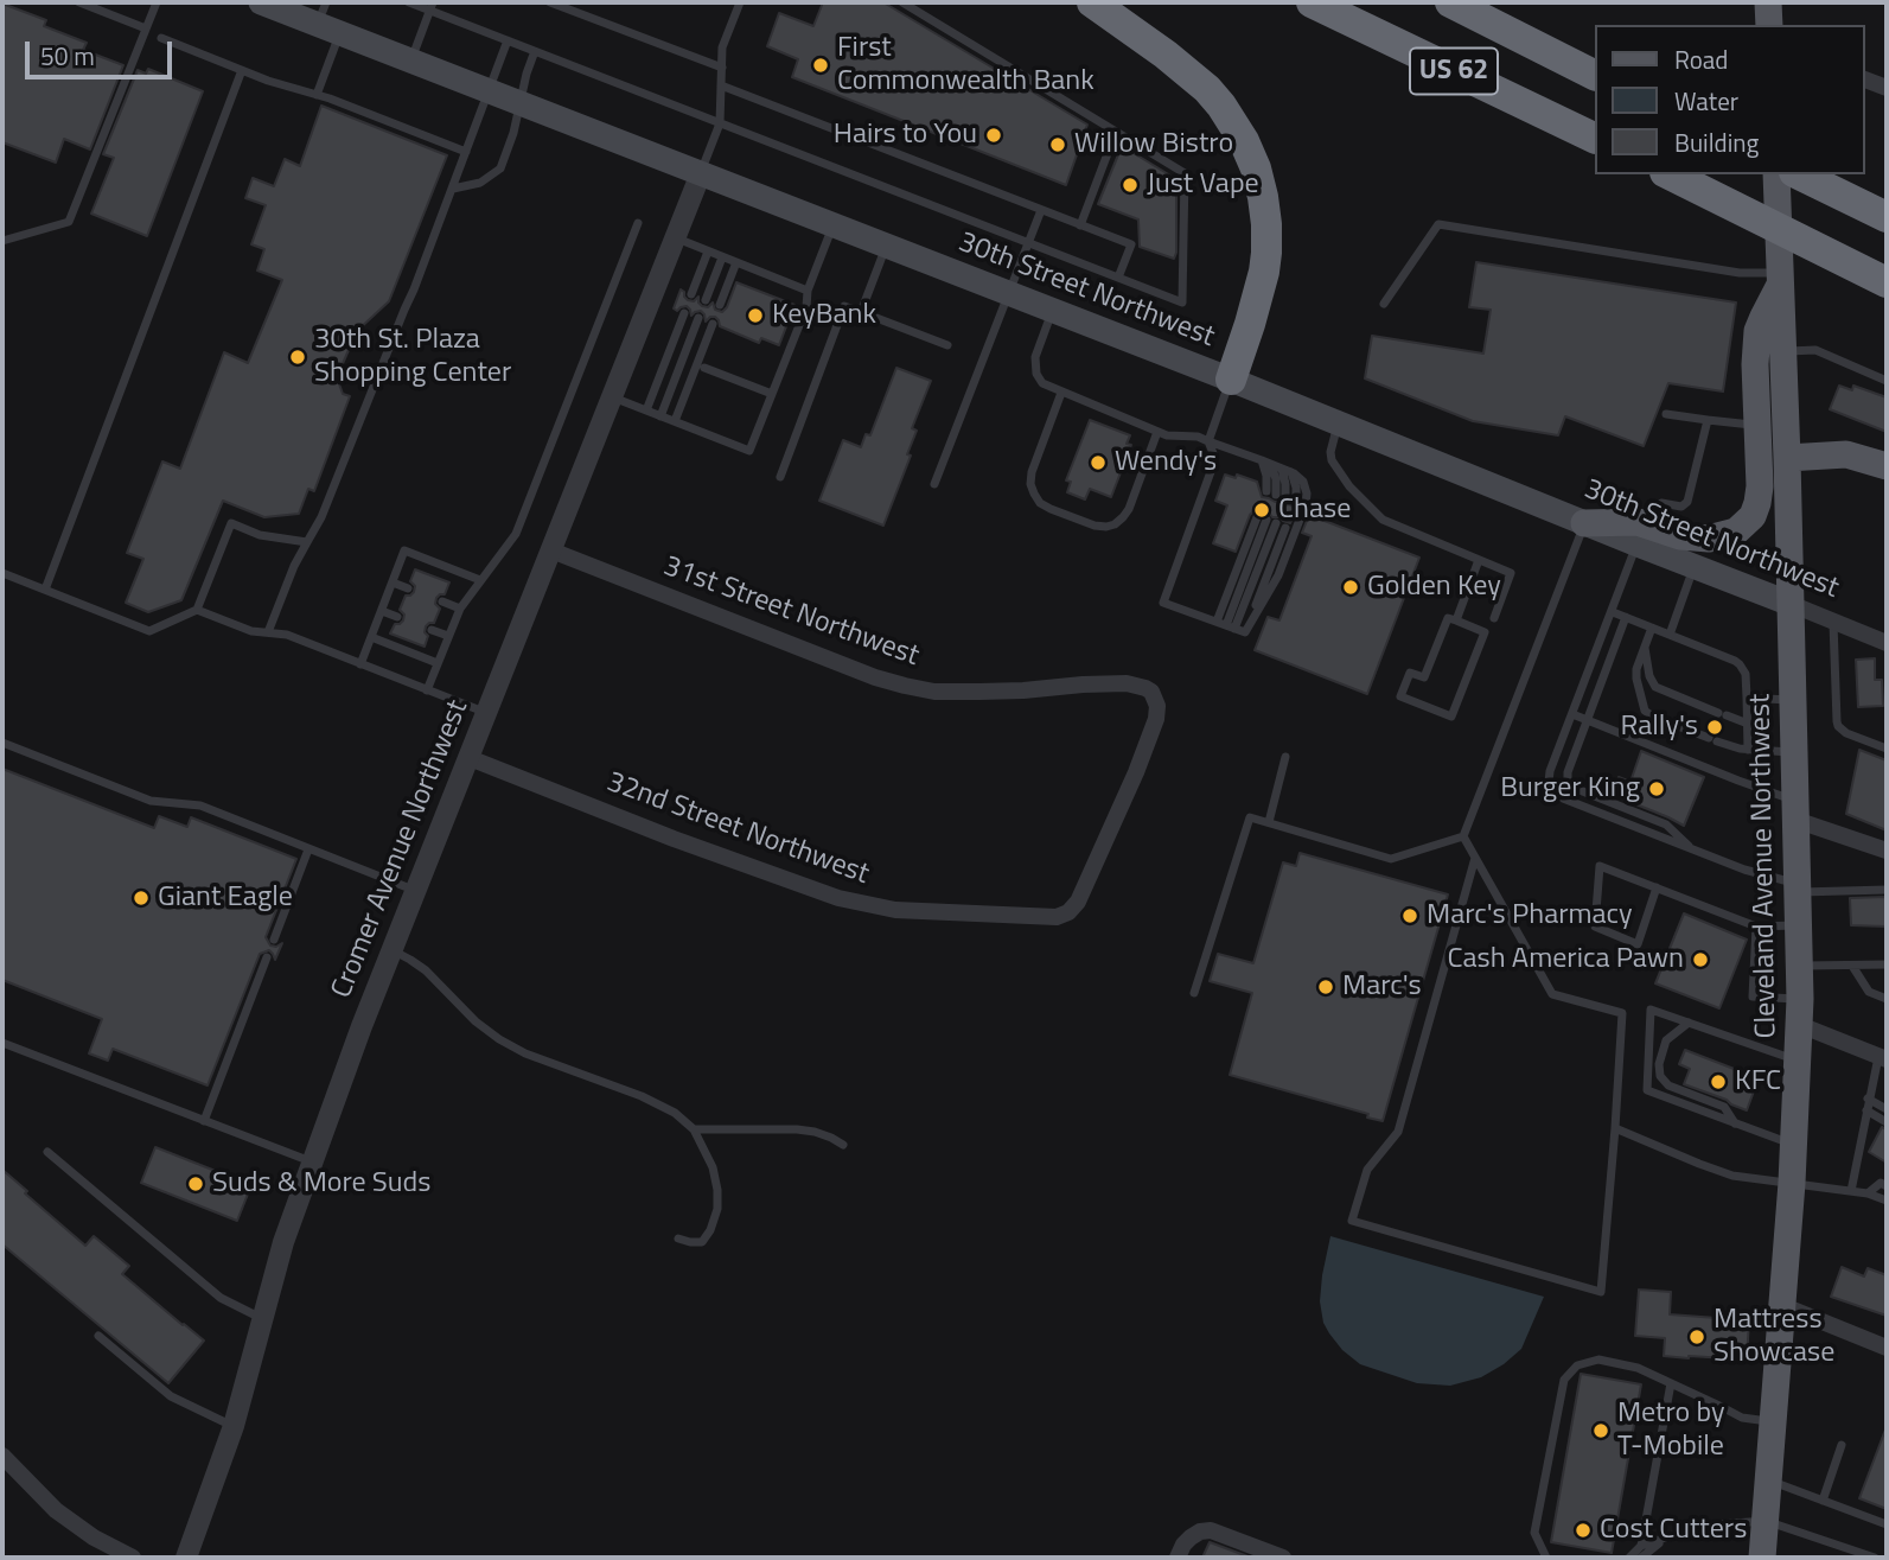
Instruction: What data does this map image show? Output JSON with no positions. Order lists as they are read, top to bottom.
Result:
{
  "streets": {
    "highway": ["US 62"],
    "main road": ["30th Street Northwest", "Cleveland Avenue Northwest"],
    "street": ["31st Street Northwest", "32nd Street Northwest", "Cromer Avenue Northwest"]
  },
  "crossings": [
    ["30th Street Northwest", "Cromer Avenue Northwest"],
    ["30th Street Northwest", "Cleveland Avenue Northwest"],
    ["31st Street Northwest", "32nd Street Northwest"],
    ["31st Street Northwest", "Cromer Avenue Northwest"],
    ["32nd Street Northwest", "Cromer Avenue Northwest"]
  ],
  "places": [
    "First Commonwealth Bank",
    "Hairs to You",
    "Willow Bistro",
    "Just Vape",
    "KeyBank",
    "30th St. Plaza Shopping Center",
    "Wendy's",
    "Chase",
    "Golden Key",
    "Rally's",
    "Burger King",
    "Giant Eagle",
    "Marc's Pharmacy",
    "Cash America Pawn",
    "Marc's",
    "KFC",
    "Suds & More Suds",
    "Mattress Showcase",
    "Metro by T-Mobile",
    "Cost Cutters"
  ],
  "legend": ["Road", "Water", "Building"],
  "scale_bar": "50 m"
}
